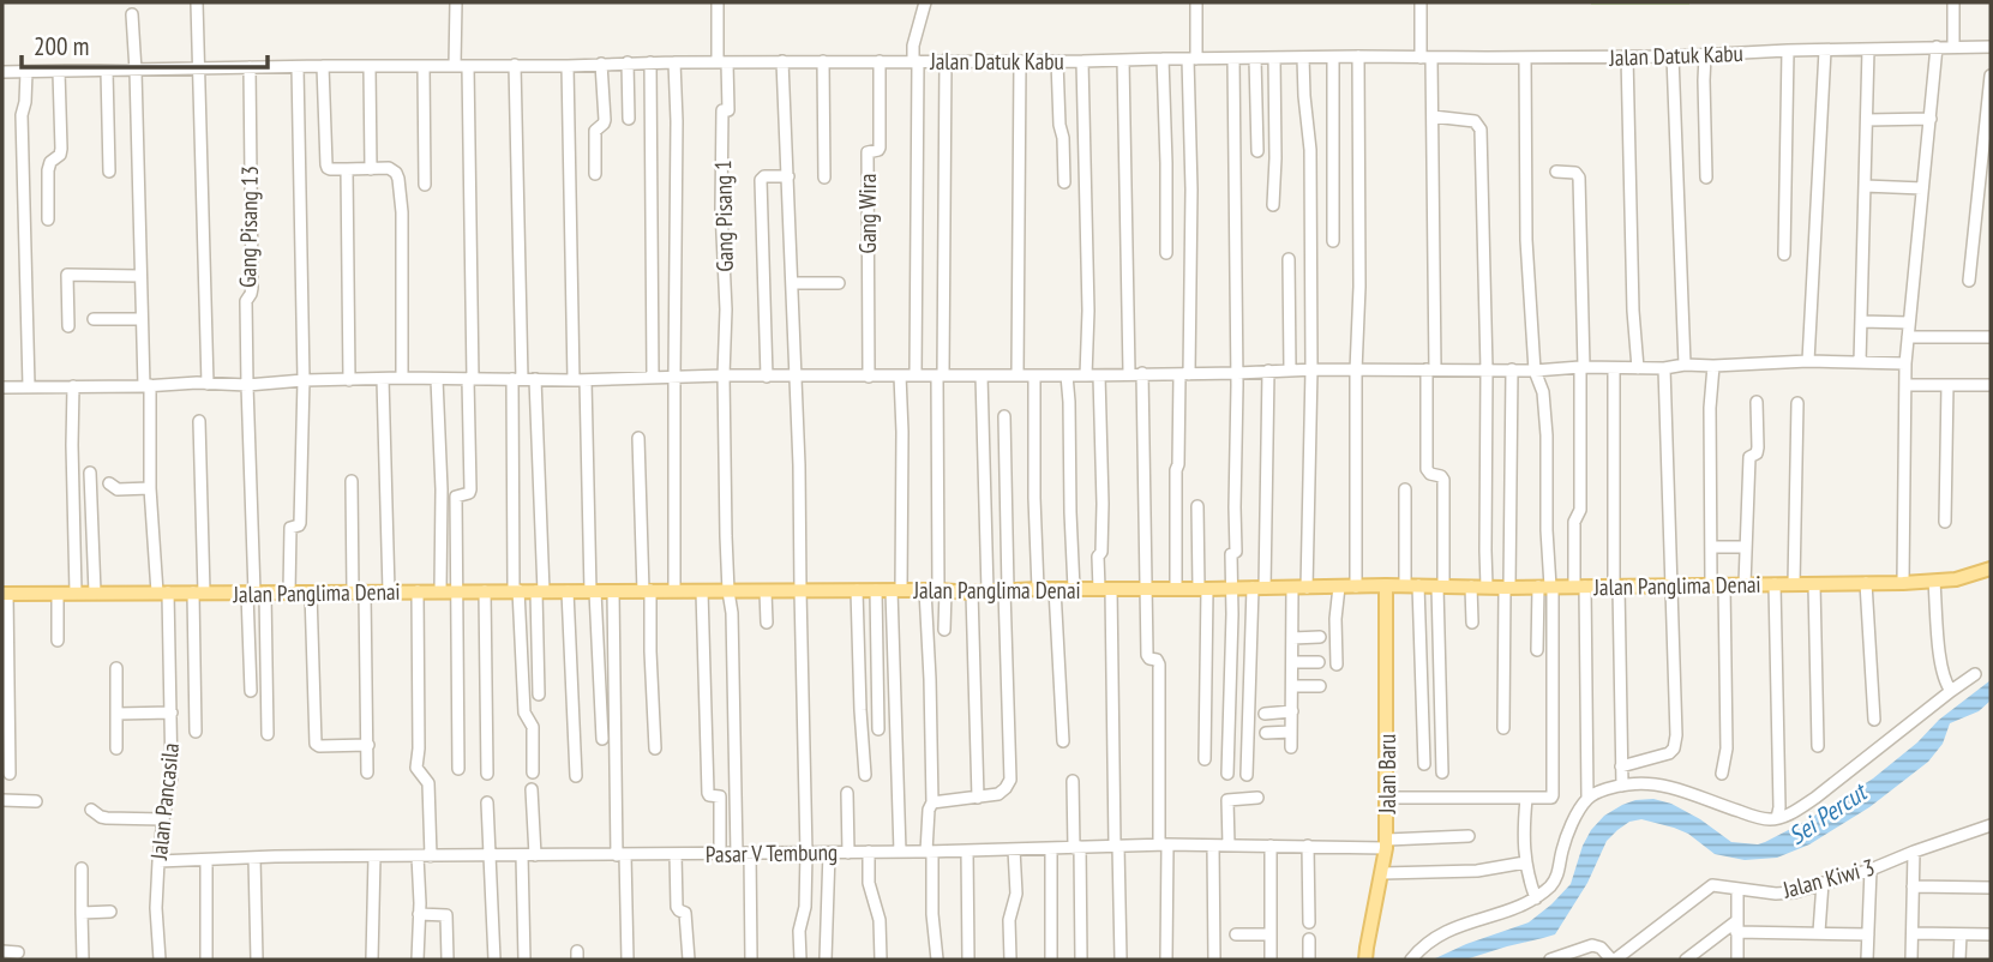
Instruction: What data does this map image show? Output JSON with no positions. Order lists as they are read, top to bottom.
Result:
{
  "streets": {
    "main road": ["Jalan Panglima Denai", "Jalan Baru"],
    "street": [
      "Jalan Datuk Kabu",
      "Gang Wira",
      "Gang Pisang 1",
      "Gang Pisang 13",
      "Jalan Pancasila",
      "Pasar V Tembung",
      "Jalan Kiwi 3"
    ]
  },
  "crossings": [
    ["Jalan Datuk Kabu", "Gang Wira"],
    ["Jalan Datuk Kabu", "Gang Pisang 1"],
    ["Jalan Datuk Kabu", "Gang Pisang 13"],
    ["Jalan Datuk Kabu", "Jalan Pancasila"],
    ["Gang Pisang 1", "Jalan Panglima Denai"],
    ["Gang Pisang 1", "Pasar V Tembung"],
    ["Gang Pisang 13", "Jalan Panglima Denai"],
    ["Jalan Panglima Denai", "Jalan Baru"],
    ["Jalan Panglima Denai", "Jalan Pancasila"],
    ["Jalan Baru", "Pasar V Tembung"],
    ["Jalan Pancasila", "Pasar V Tembung"]
  ],
  "water": ["Sei Percut"],
  "scale_bar": "200 m"
}
